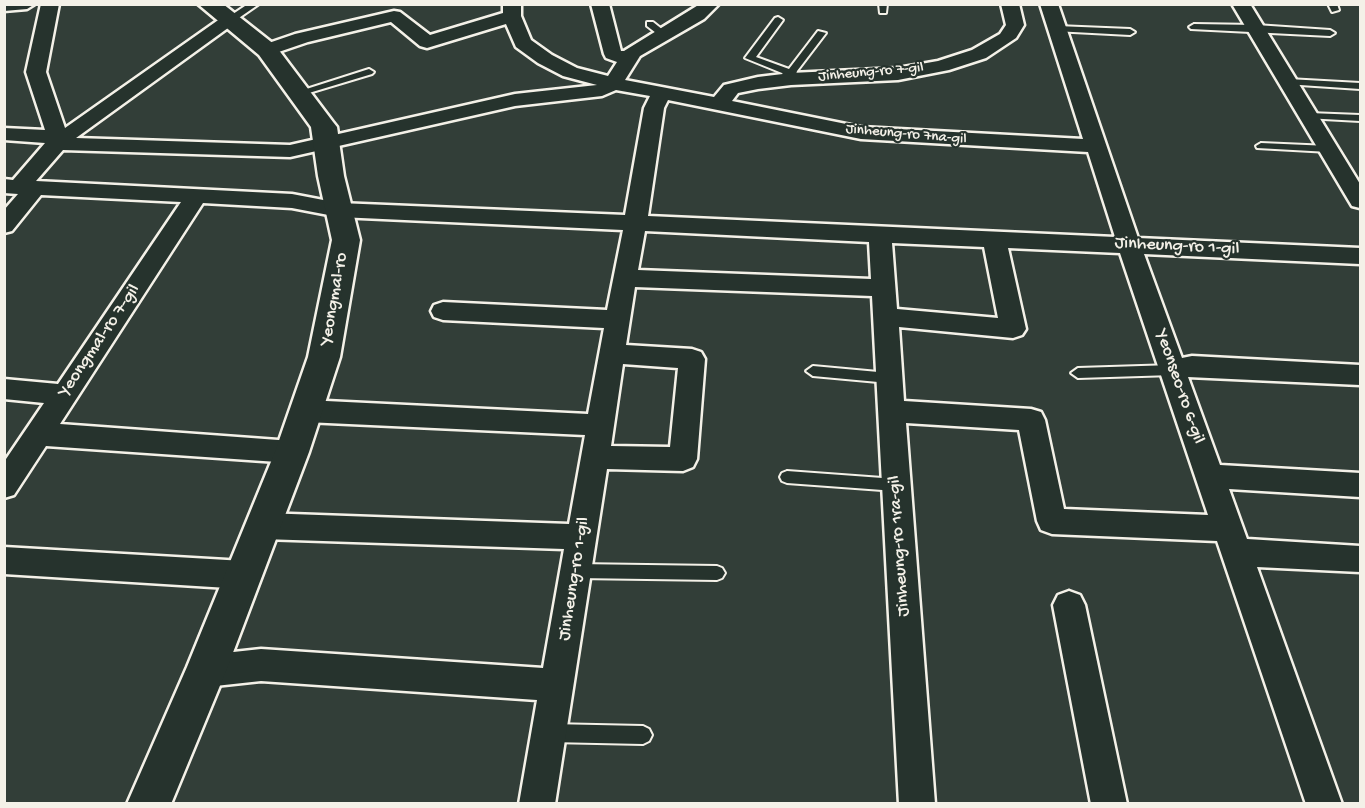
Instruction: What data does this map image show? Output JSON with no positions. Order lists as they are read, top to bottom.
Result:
{
  "streets": {
    "street": [
      "Jinheung-ro 7-gil",
      "Jinheung-ro 7na-gil",
      "Jinheung-ro 1-gil",
      "Yeongmal-ro",
      "Yeongmal-ro 7-gil",
      "Yeonseo-ro 6-gil",
      "Jinheung-ro 1ra-gil"
    ]
  },
  "crossings": [
    ["Jinheung-ro 7na-gil", "Jinheung-ro 1-gil"],
    ["Jinheung-ro 1-gil", "Yeongmal-ro"],
    ["Jinheung-ro 1-gil", "Yeonseo-ro 6-gil"],
    ["Jinheung-ro 1-gil", "Jinheung-ro 1ra-gil"]
  ]
}
